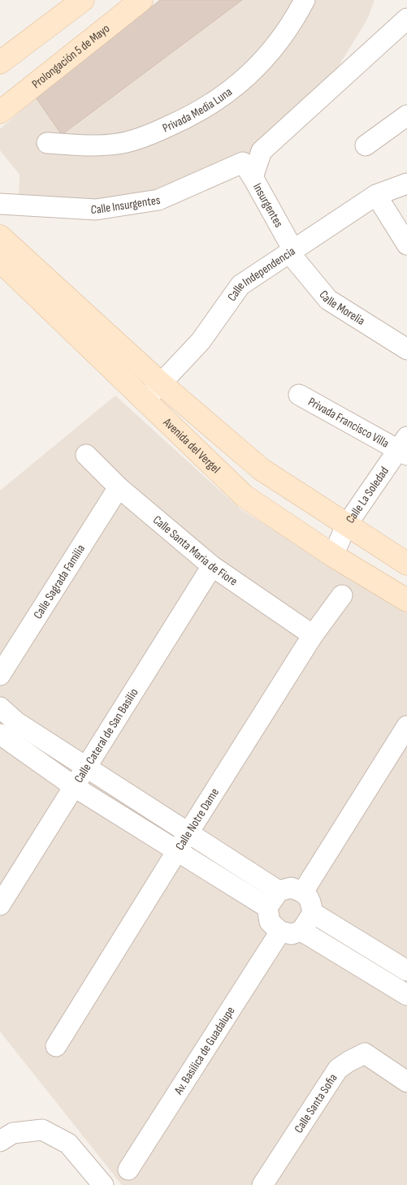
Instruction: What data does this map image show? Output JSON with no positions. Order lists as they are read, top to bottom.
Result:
{
  "streets": {
    "street": [
      "Prolongación 5 de Mayo",
      "Privada Media Luna",
      "Calle Insurgentes",
      "Insurgentes",
      "Calle Independencia",
      "Calle Morelia",
      "Privada Francisco Villa",
      "Avenida del Vergel",
      "Calle La Soledad",
      "Calle Santa Maria de Fiore",
      "Calle Sagrada Familia",
      "Calle Cateral de San Basilio",
      "Calle Notre Dame",
      "Av. Basilica de Guadalupe",
      "Calle Santa Sofia"
    ]
  },
  "crossings": [
    ["Calle Insurgentes", "Insurgentes"],
    ["Insurgentes", "Calle Independencia"],
    ["Insurgentes", "Calle Morelia"],
    ["Calle Independencia", "Calle Morelia"],
    ["Calle Independencia", "Avenida del Vergel"],
    ["Privada Francisco Villa", "Calle La Soledad"],
    ["Avenida del Vergel", "Calle La Soledad"],
    ["Calle Santa Maria de Fiore", "Calle Sagrada Familia"],
    ["Calle Santa Maria de Fiore", "Calle Cateral de San Basilio"],
    ["Calle Santa Maria de Fiore", "Calle Notre Dame"]
  ]
}
